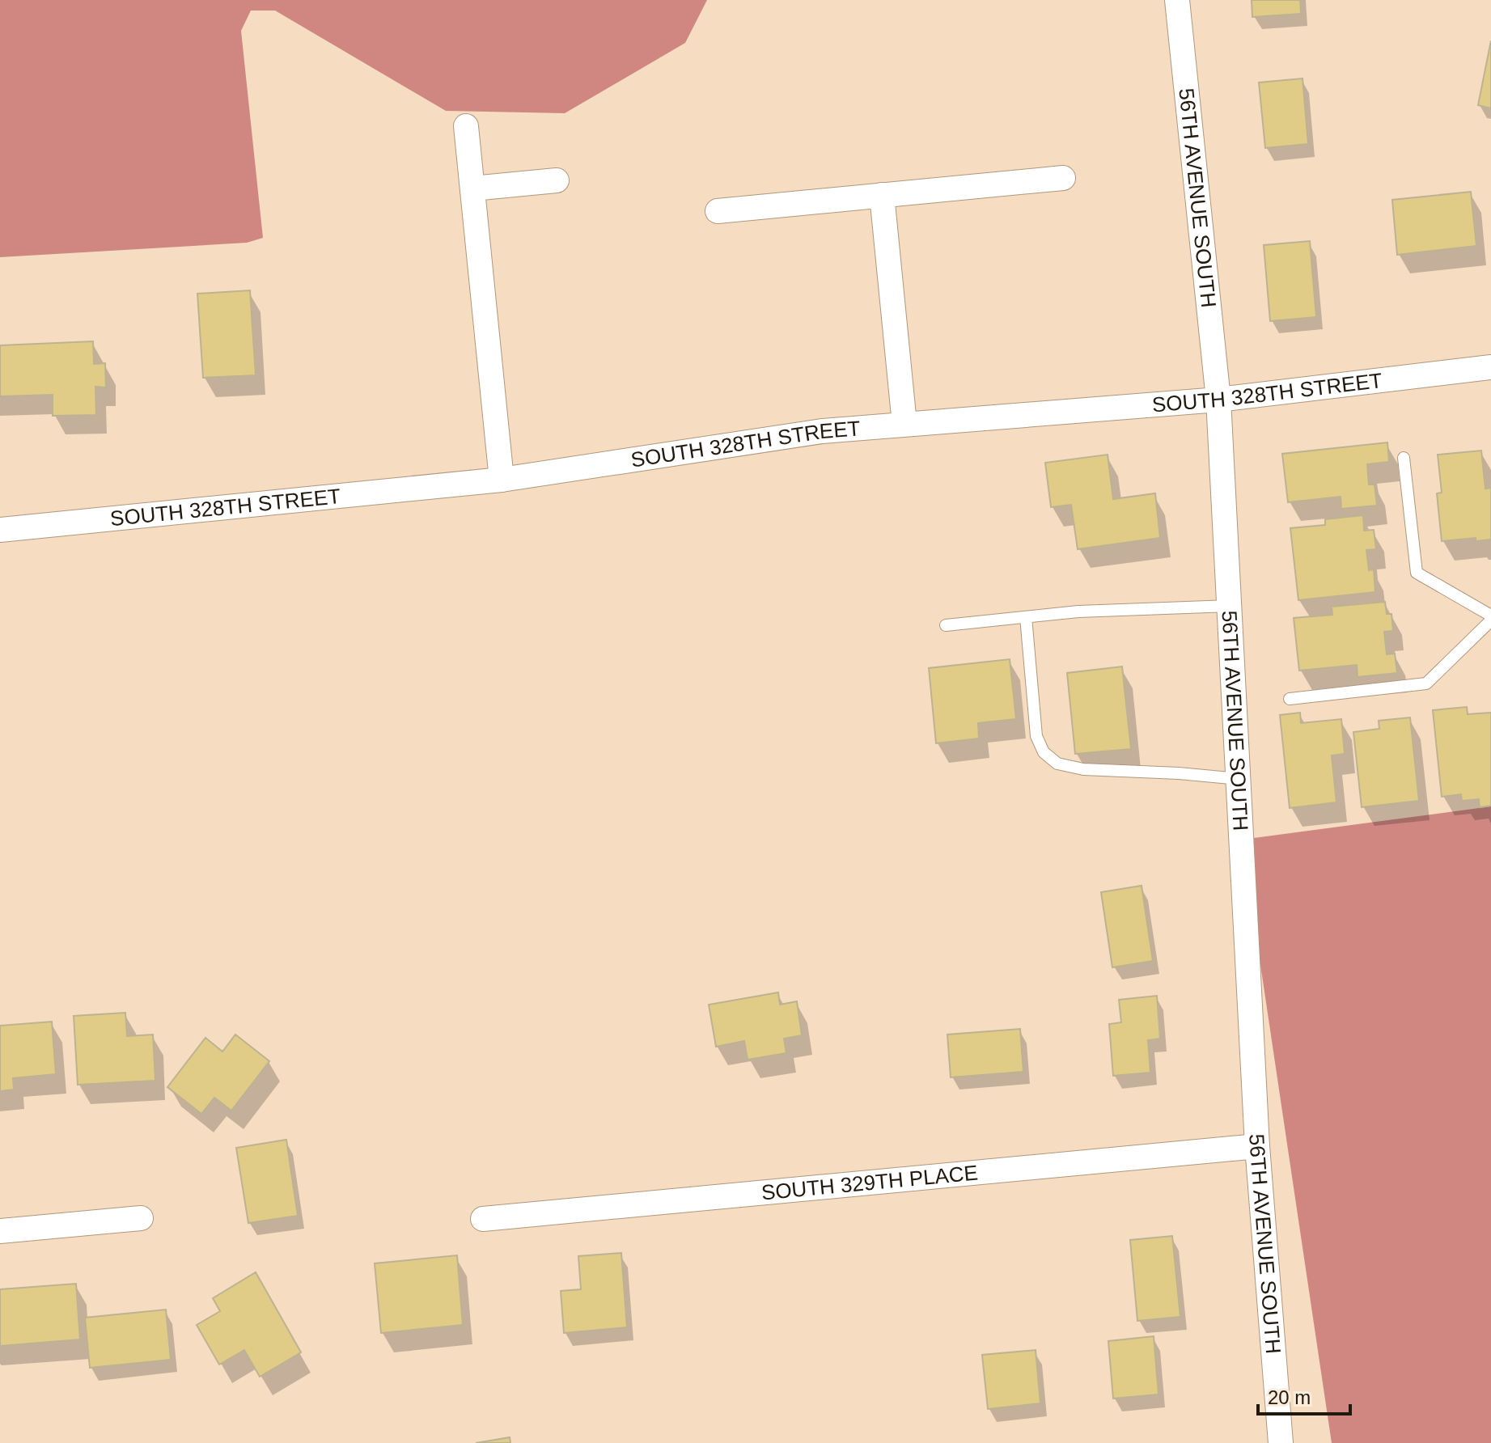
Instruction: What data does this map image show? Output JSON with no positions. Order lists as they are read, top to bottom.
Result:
{
  "streets": {
    "street": ["56TH AVENUE SOUTH", "SOUTH 328TH STREET", "SOUTH 329TH PLACE"]
  },
  "crossings": [
    ["56TH AVENUE SOUTH", "SOUTH 328TH STREET"],
    ["56TH AVENUE SOUTH", "SOUTH 329TH PLACE"]
  ],
  "scale_bar": "20 m"
}
